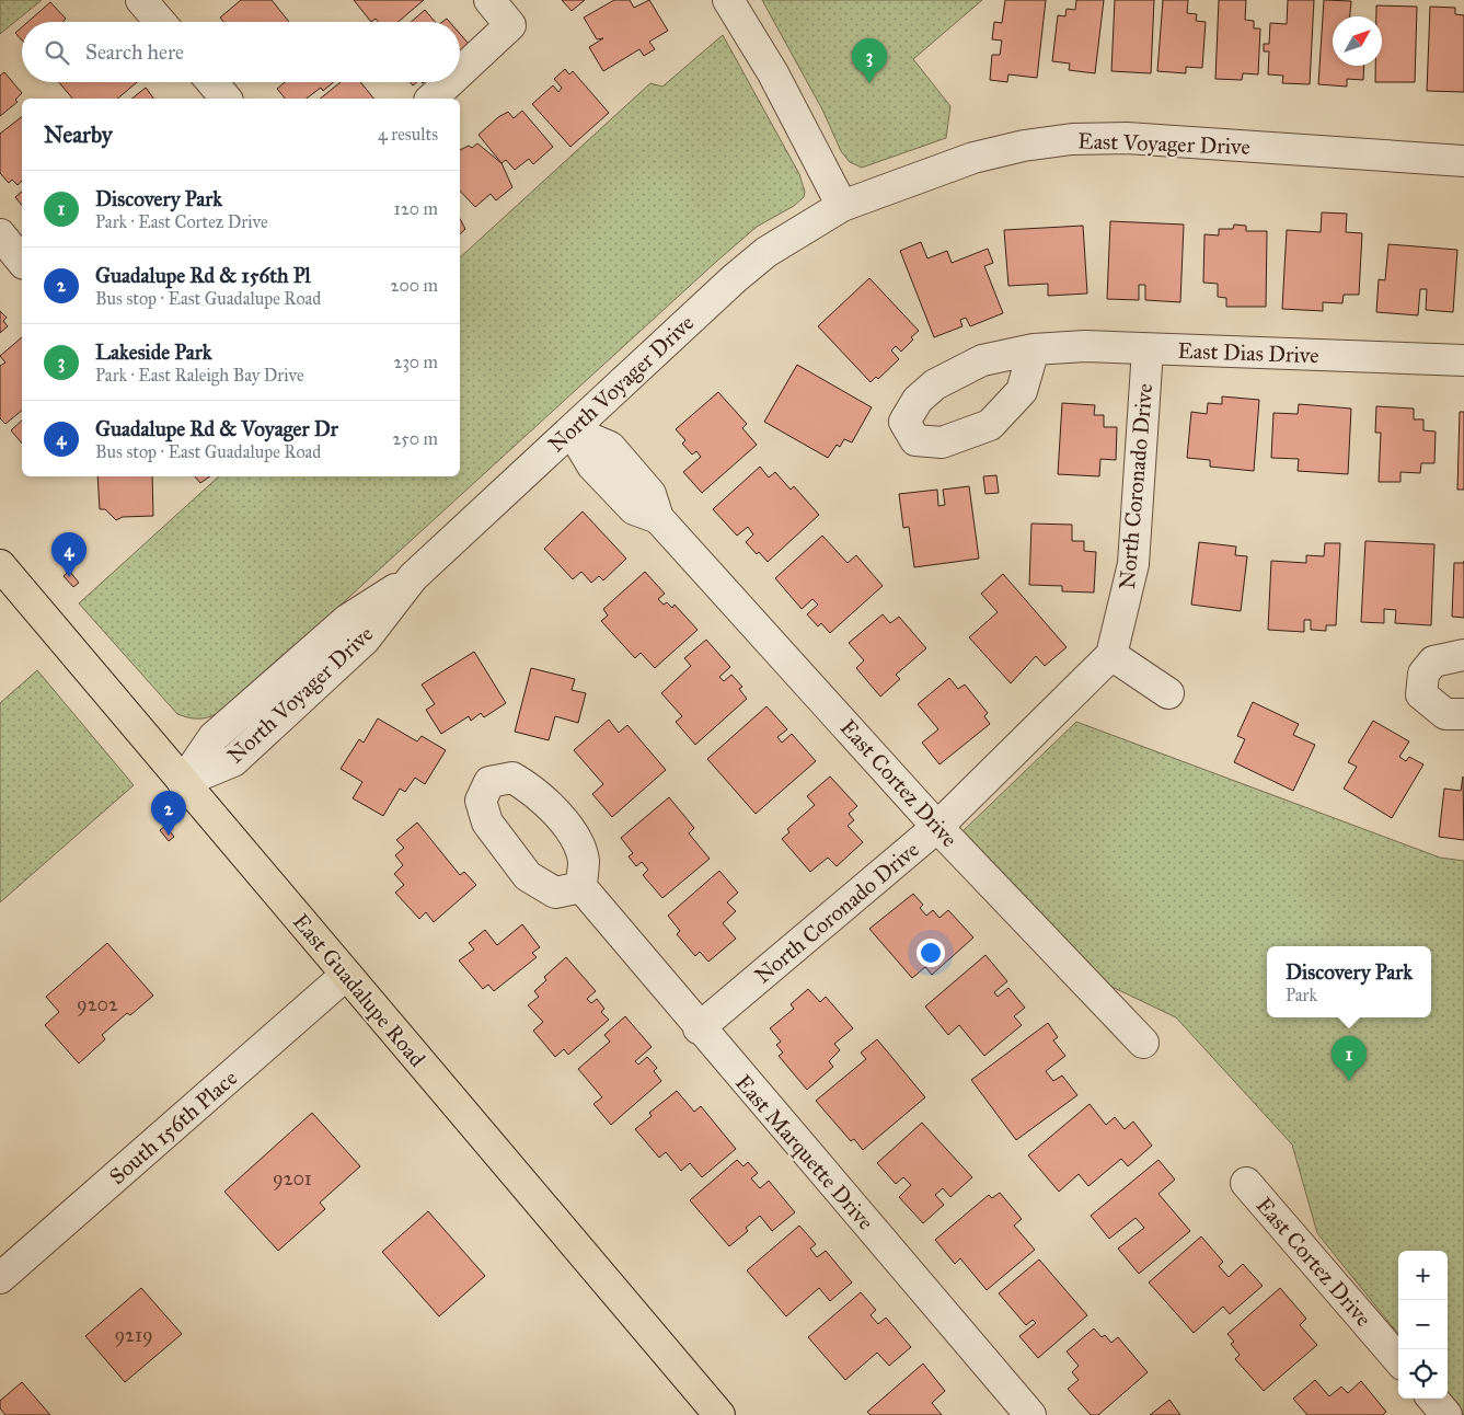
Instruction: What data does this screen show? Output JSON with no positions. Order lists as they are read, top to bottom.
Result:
{
  "streets": {
    "main road": ["East Guadalupe Road"],
    "street": [
      "East Voyager Drive",
      "East Dias Drive",
      "North Voyager Drive",
      "North Coronado Drive",
      "East Cortez Drive",
      "South 156th Place",
      "East Marquette Drive"
    ]
  },
  "crossings": [
    ["East Voyager Drive", "North Voyager Drive"],
    ["East Dias Drive", "North Coronado Drive"],
    ["North Voyager Drive", "East Cortez Drive"],
    ["North Voyager Drive", "East Guadalupe Road"],
    ["North Coronado Drive", "East Cortez Drive"],
    ["North Coronado Drive", "East Marquette Drive"],
    ["East Guadalupe Road", "South 156th Place"]
  ],
  "house_numbers": ["9202", "9201", "9219"],
  "north": "top right",
  "page": {
    "search": "Search here",
    "pins": [
      "3",
      "4",
      "2",
      "1"
    ],
    "heading": ["Nearby", "4 results"],
    "list": [
      {
        "mark": "1",
        "name": "Discovery Park",
        "note": "Park · East Cortez Drive",
        "value": "120 m"
      },
      {
        "mark": "2",
        "name": "Guadalupe Rd & 156th Pl",
        "note": "Bus stop · East Guadalupe Road",
        "value": "200 m"
      },
      {
        "mark": "3",
        "name": "Lakeside Park",
        "note": "Park · East Raleigh Bay Drive",
        "value": "230 m"
      },
      {
        "mark": "4",
        "name": "Guadalupe Rd & Voyager Dr",
        "note": "Bus stop · East Guadalupe Road",
        "value": "250 m"
      }
    ],
    "popup": ["Discovery Park", "Park"],
    "map_buttons": ["+", "−"]
  }
}
